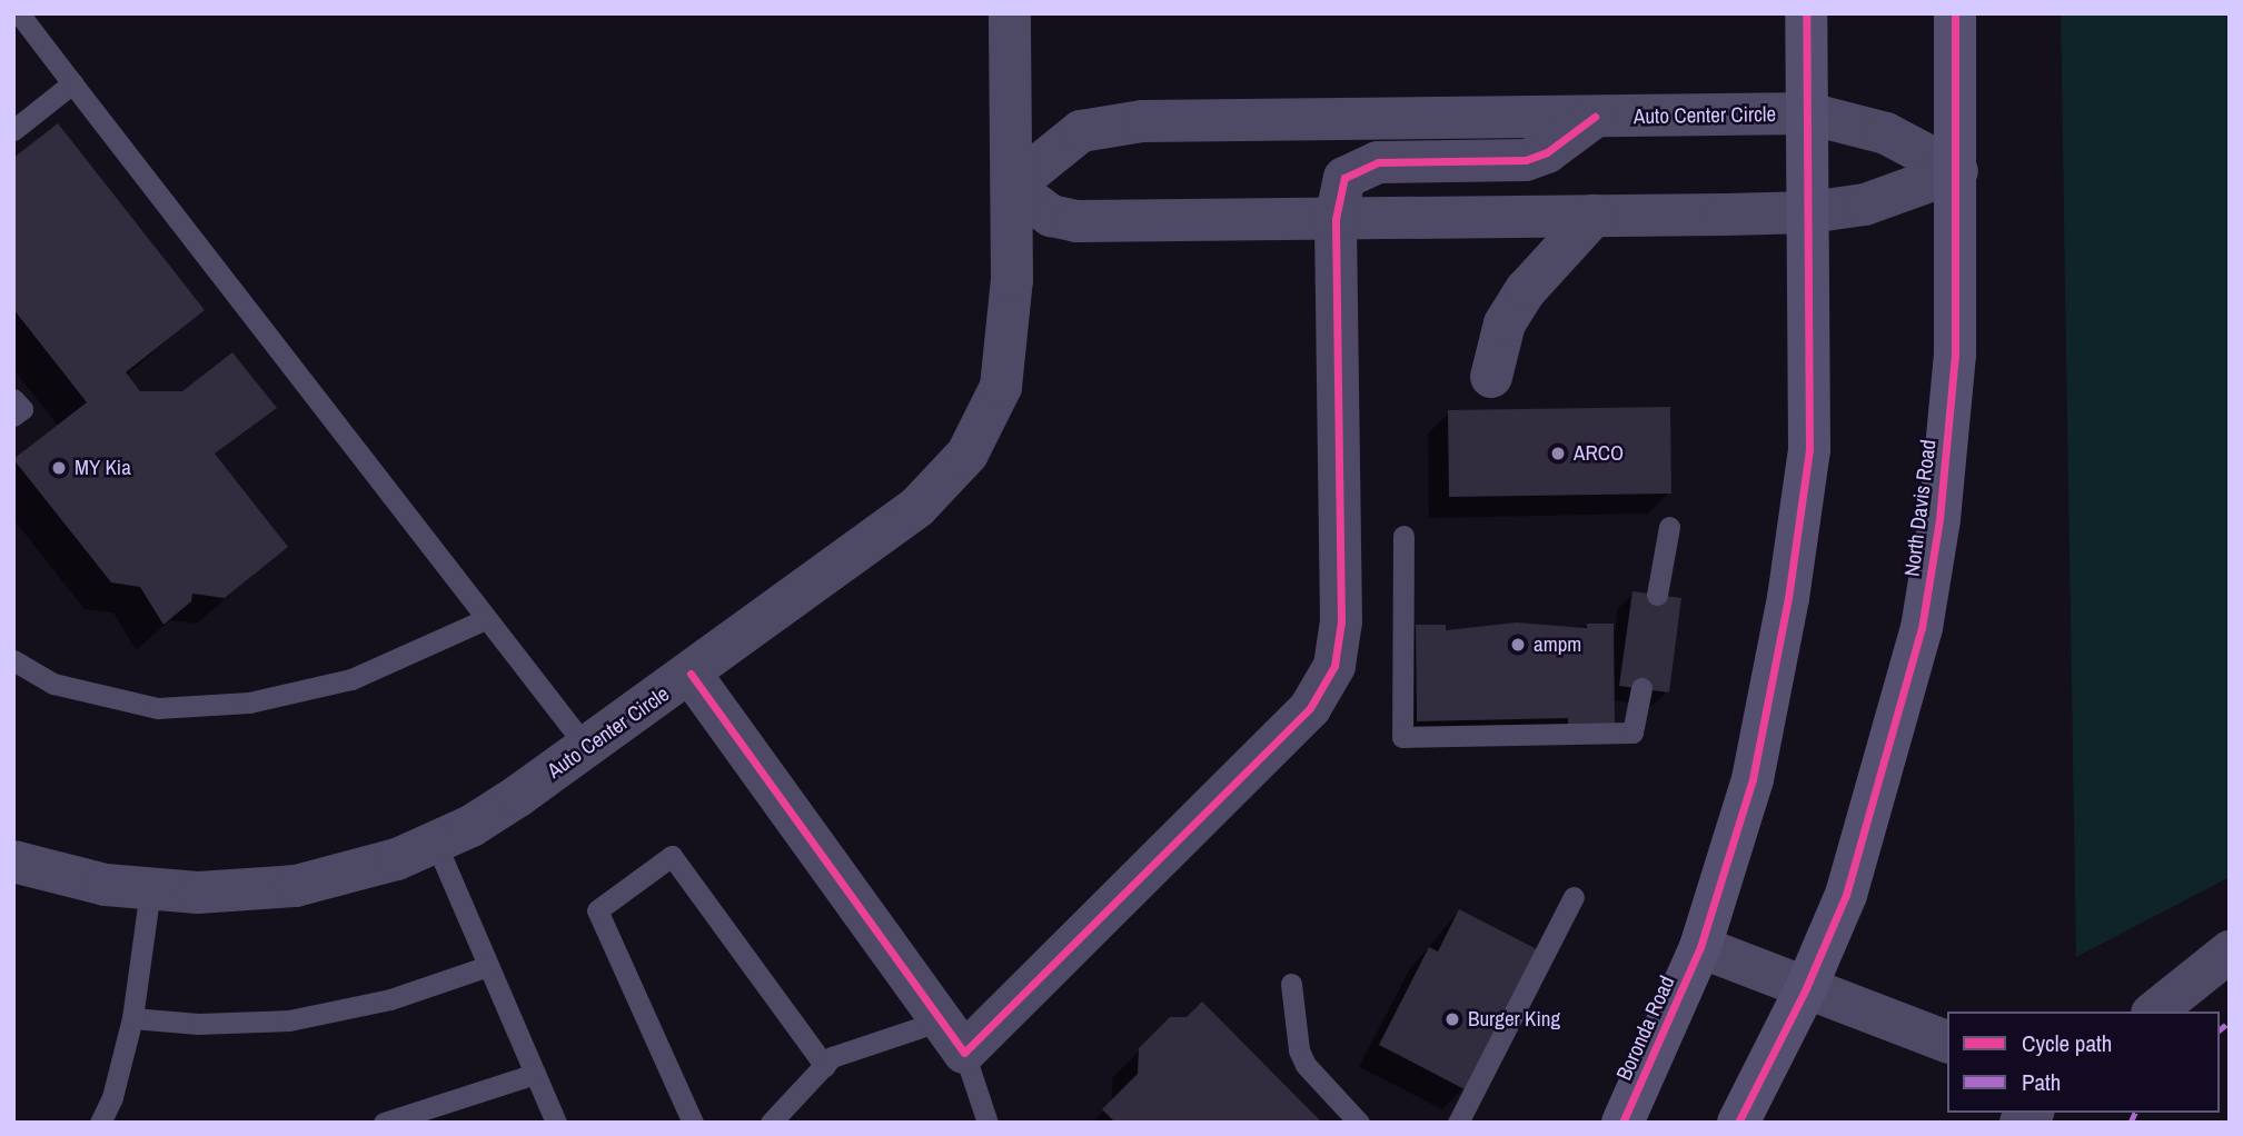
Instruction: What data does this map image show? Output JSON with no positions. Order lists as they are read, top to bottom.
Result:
{
  "streets": {
    "main road": ["North Davis Road", "Boronda Road"],
    "street": ["Auto Center Circle"]
  },
  "crossings": [
    ["Auto Center Circle", "North Davis Road"]
  ],
  "places": [
    "ARCO",
    "MY Kia",
    "ampm",
    "Burger King"
  ],
  "legend": ["Cycle path", "Path"]
}
